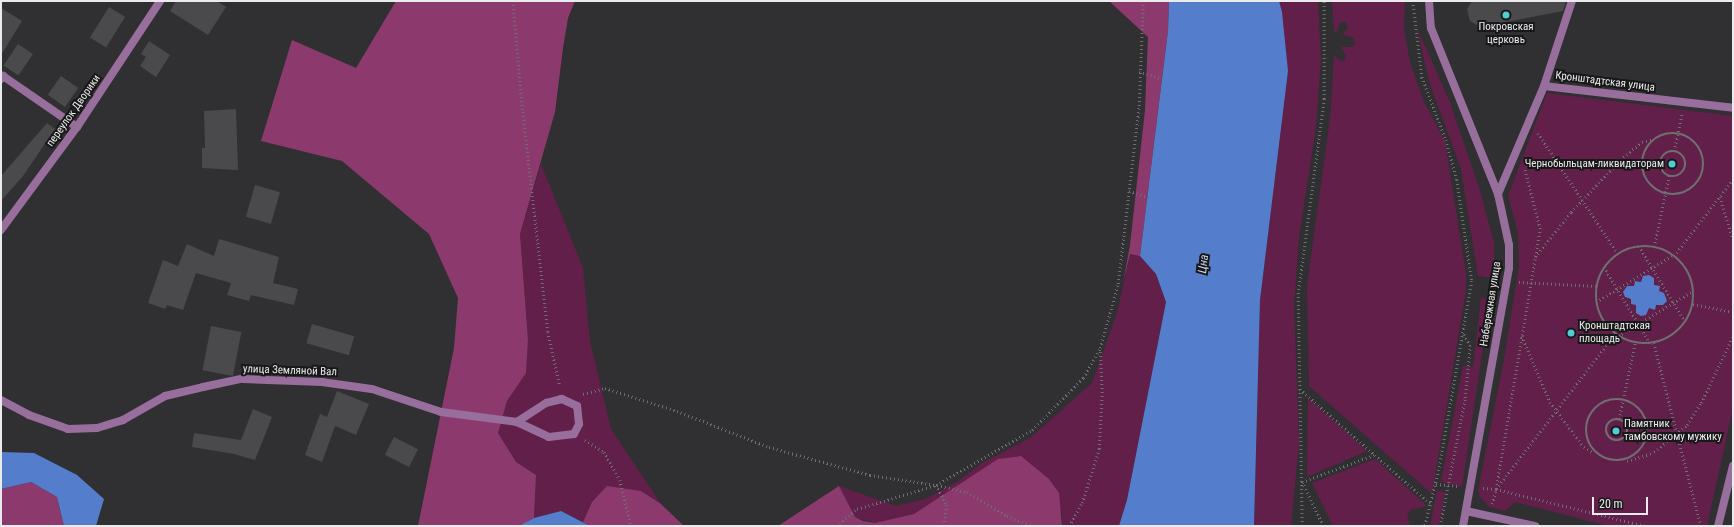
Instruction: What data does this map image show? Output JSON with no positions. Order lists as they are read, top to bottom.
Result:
{
  "streets": {
    "street": [
      "Кронштадтская улица",
      "переулок Дворики",
      "Набережная улица",
      "улица Земляной Вал"
    ]
  },
  "crossings": [
    ["Кронштадтская улица", "Набережная улица"]
  ],
  "water": ["Цна"],
  "places": [
    "Покровская церковь",
    "Чернобыльцам-ликвидаторам",
    "Кронштадтская площадь",
    "Памятник тамбовскому мужику"
  ],
  "scale_bar": "20 m"
}
